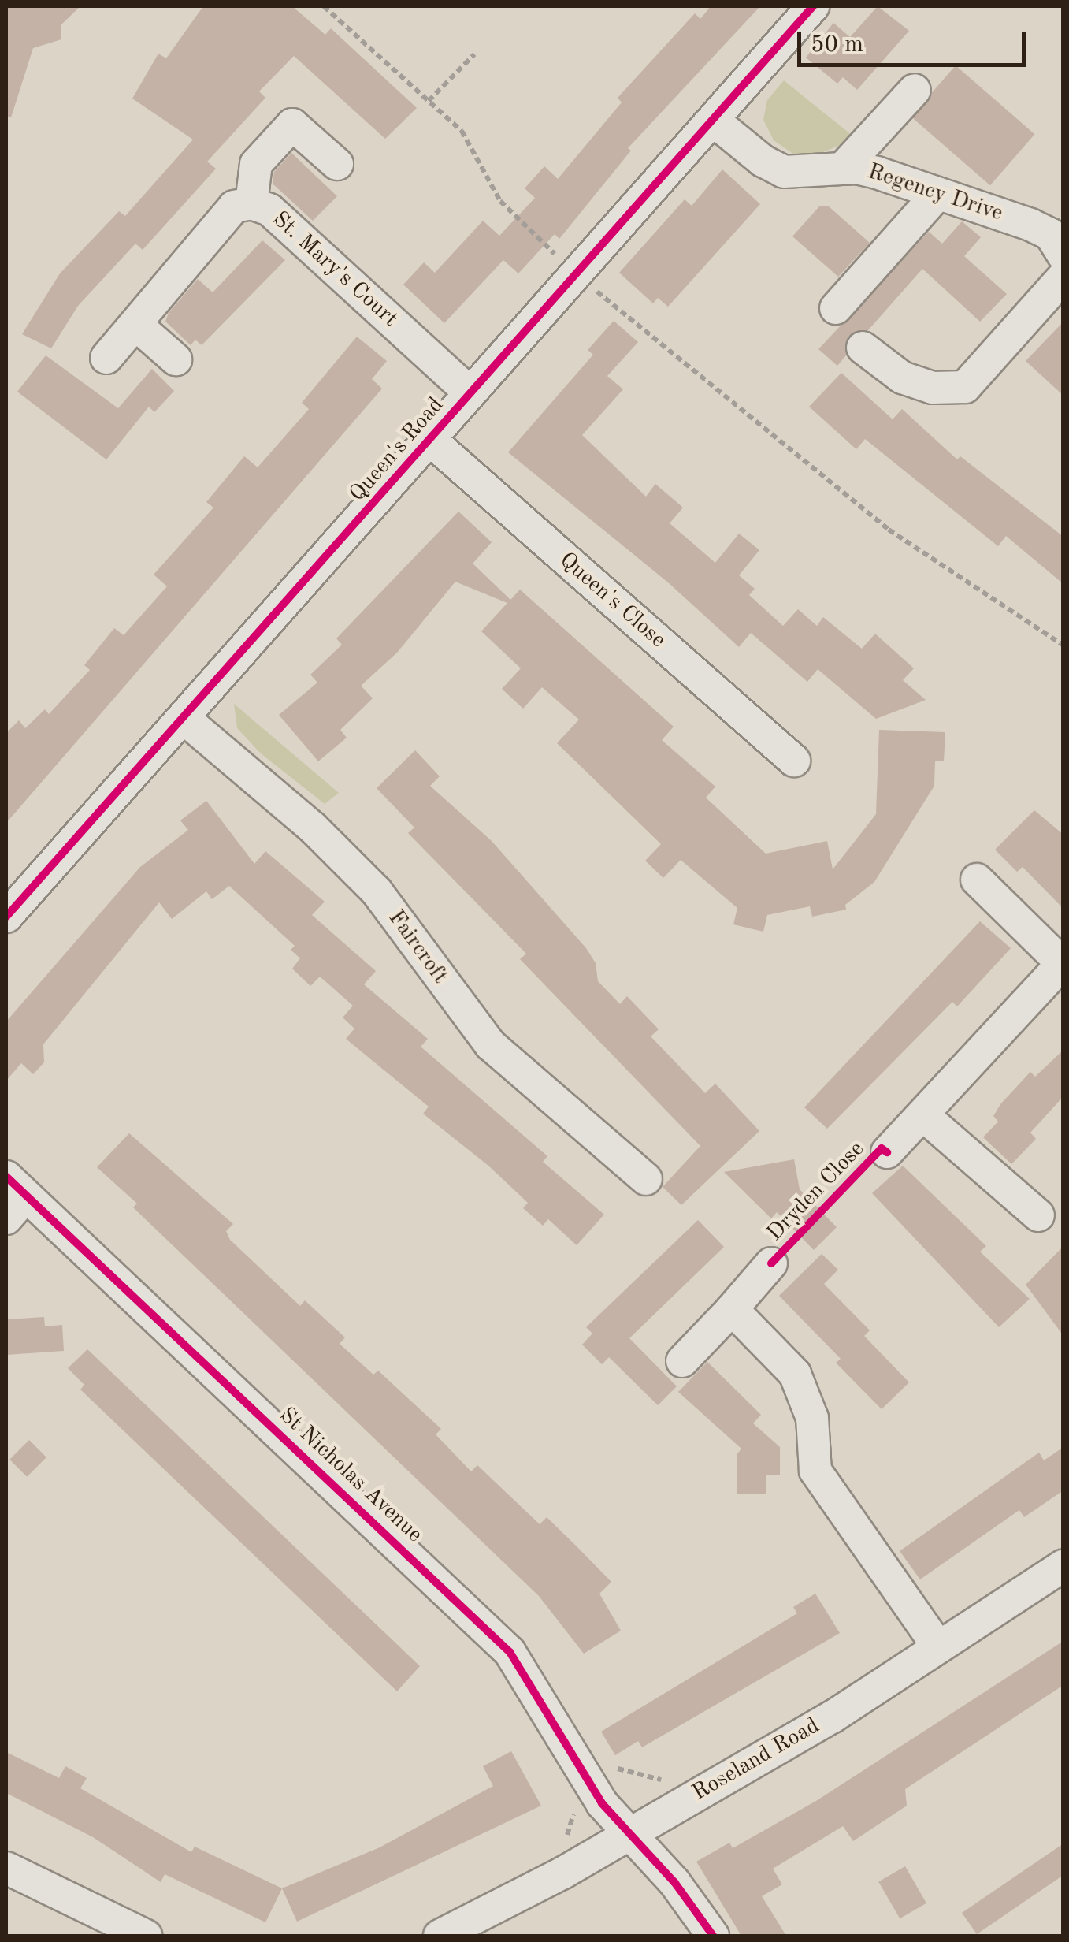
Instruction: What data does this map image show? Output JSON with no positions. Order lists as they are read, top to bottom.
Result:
{
  "streets": {
    "street": [
      "Regency Drive",
      "St. Mary's Court",
      "Queen's Road",
      "Queen's Close",
      "Faircroft",
      "Dryden Close",
      "St Nicholas Avenue",
      "Roseland Road"
    ]
  },
  "crossings": [
    ["Regency Drive", "Queen's Road"],
    ["St. Mary's Court", "Queen's Road"],
    ["Queen's Road", "Queen's Close"],
    ["Queen's Road", "Faircroft"],
    ["St Nicholas Avenue", "Roseland Road"]
  ],
  "scale_bar": "50 m"
}
